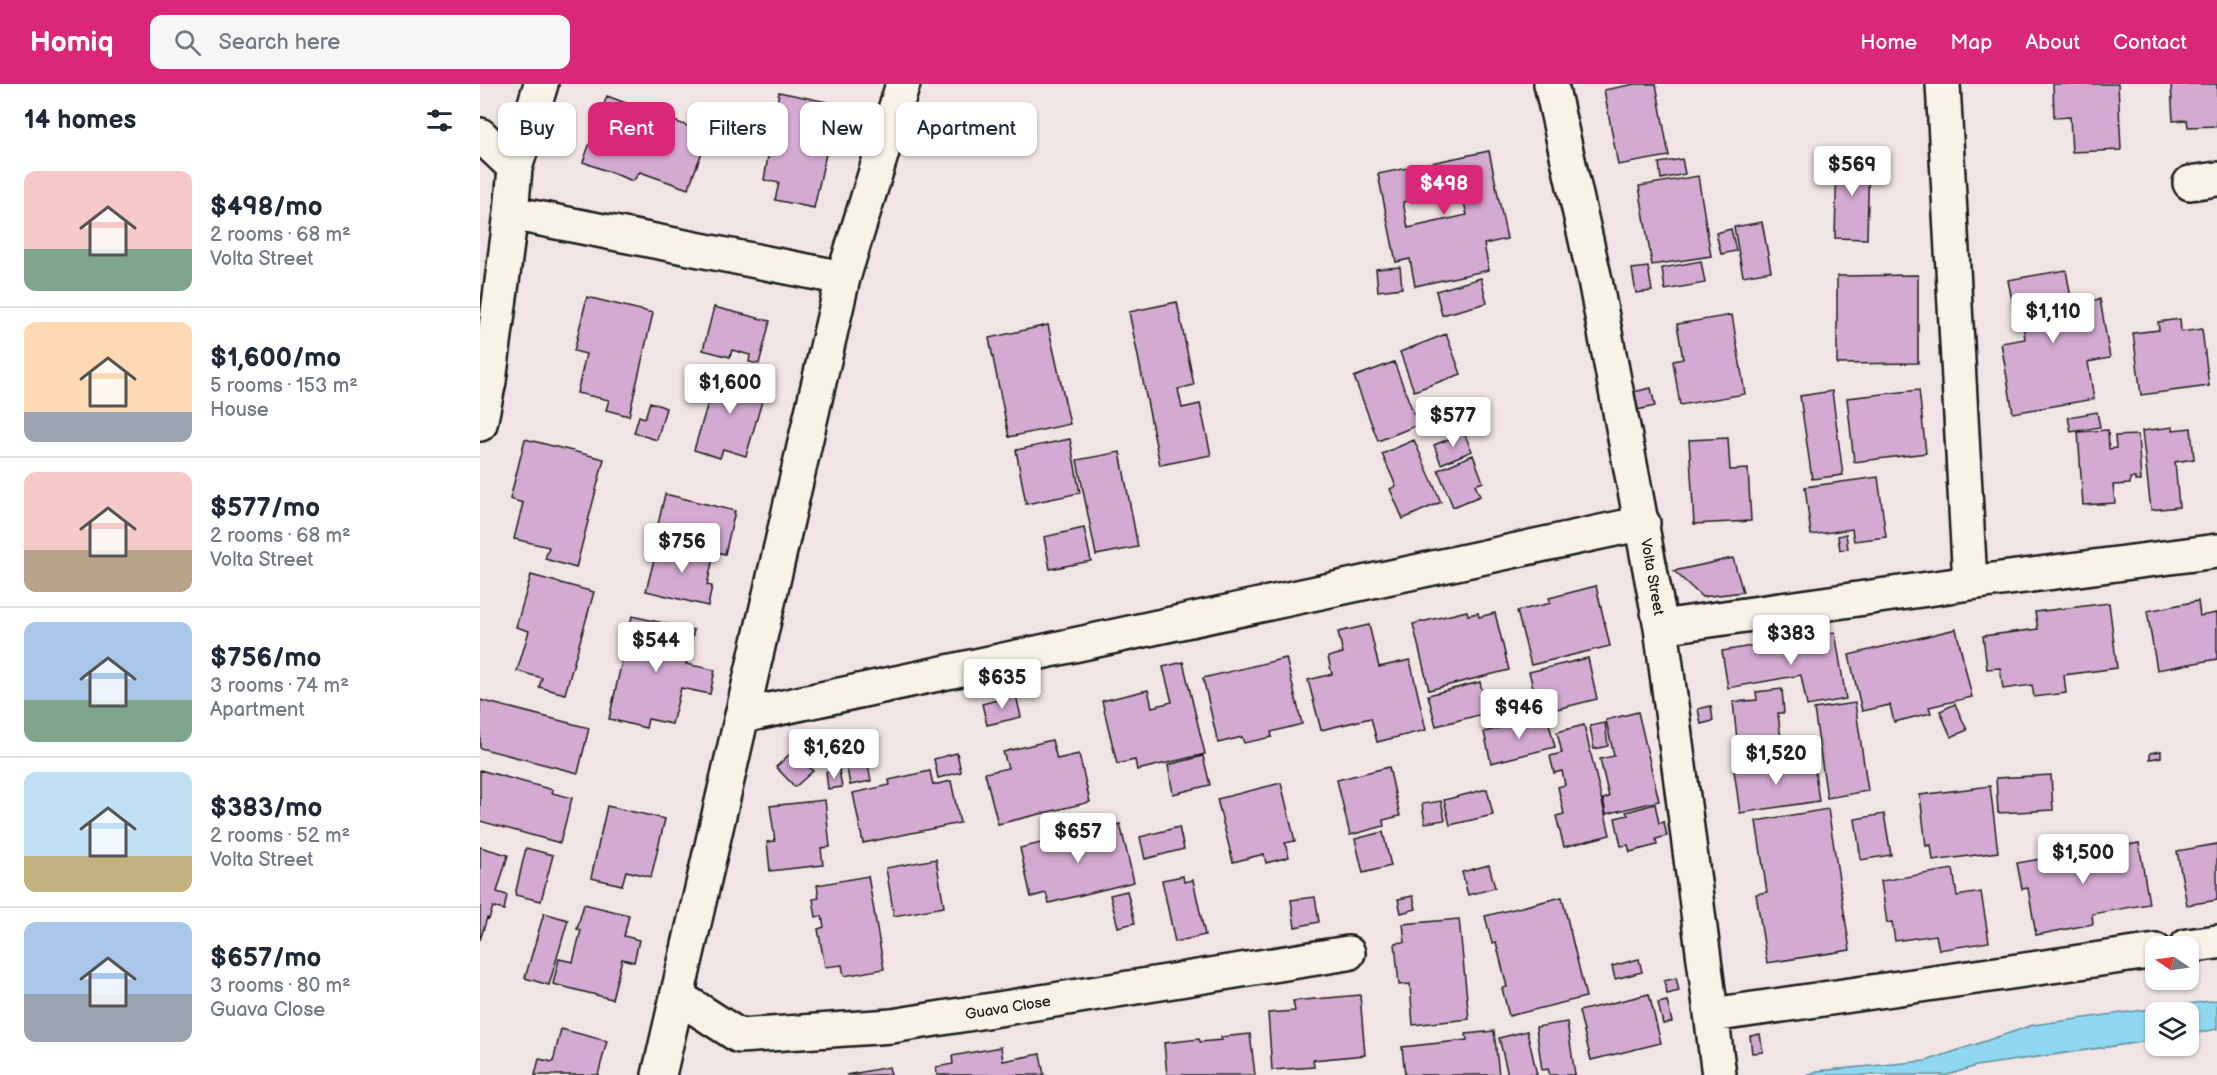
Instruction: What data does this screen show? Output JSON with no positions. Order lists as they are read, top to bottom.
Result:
{
  "streets": {
    "street": ["Volta Street", "Guava Close"]
  },
  "north": "left",
  "page": {
    "header": "Homiq",
    "search": "Search here",
    "nav": [
      "Home",
      "Map",
      "About",
      "Contact"
    ],
    "heading": "14 homes",
    "chip": [
      "Buy",
      "Rent",
      "Filters",
      "New",
      "Apartment"
    ],
    "price": [
      "$569",
      "$498",
      "$1,110",
      "$1,600",
      "$577",
      "$756",
      "$383",
      "$544",
      "$635",
      "$946",
      "$1,620",
      "$1,520",
      "$657",
      "$1,500"
    ],
    "list": [
      {
        "name": "$498/mo",
        "note": "2 rooms · 68 m² · Volta Street"
      },
      {
        "name": "$1,600/mo",
        "note": "5 rooms · 153 m² · House"
      },
      {
        "name": "$577/mo",
        "note": "2 rooms · 68 m² · Volta Street"
      },
      {
        "name": "$756/mo",
        "note": "3 rooms · 74 m² · Apartment"
      },
      {
        "name": "$383/mo",
        "note": "2 rooms · 52 m² · Volta Street"
      },
      {
        "name": "$657/mo",
        "note": "3 rooms · 80 m² · Guava Close"
      }
    ]
  }
}
